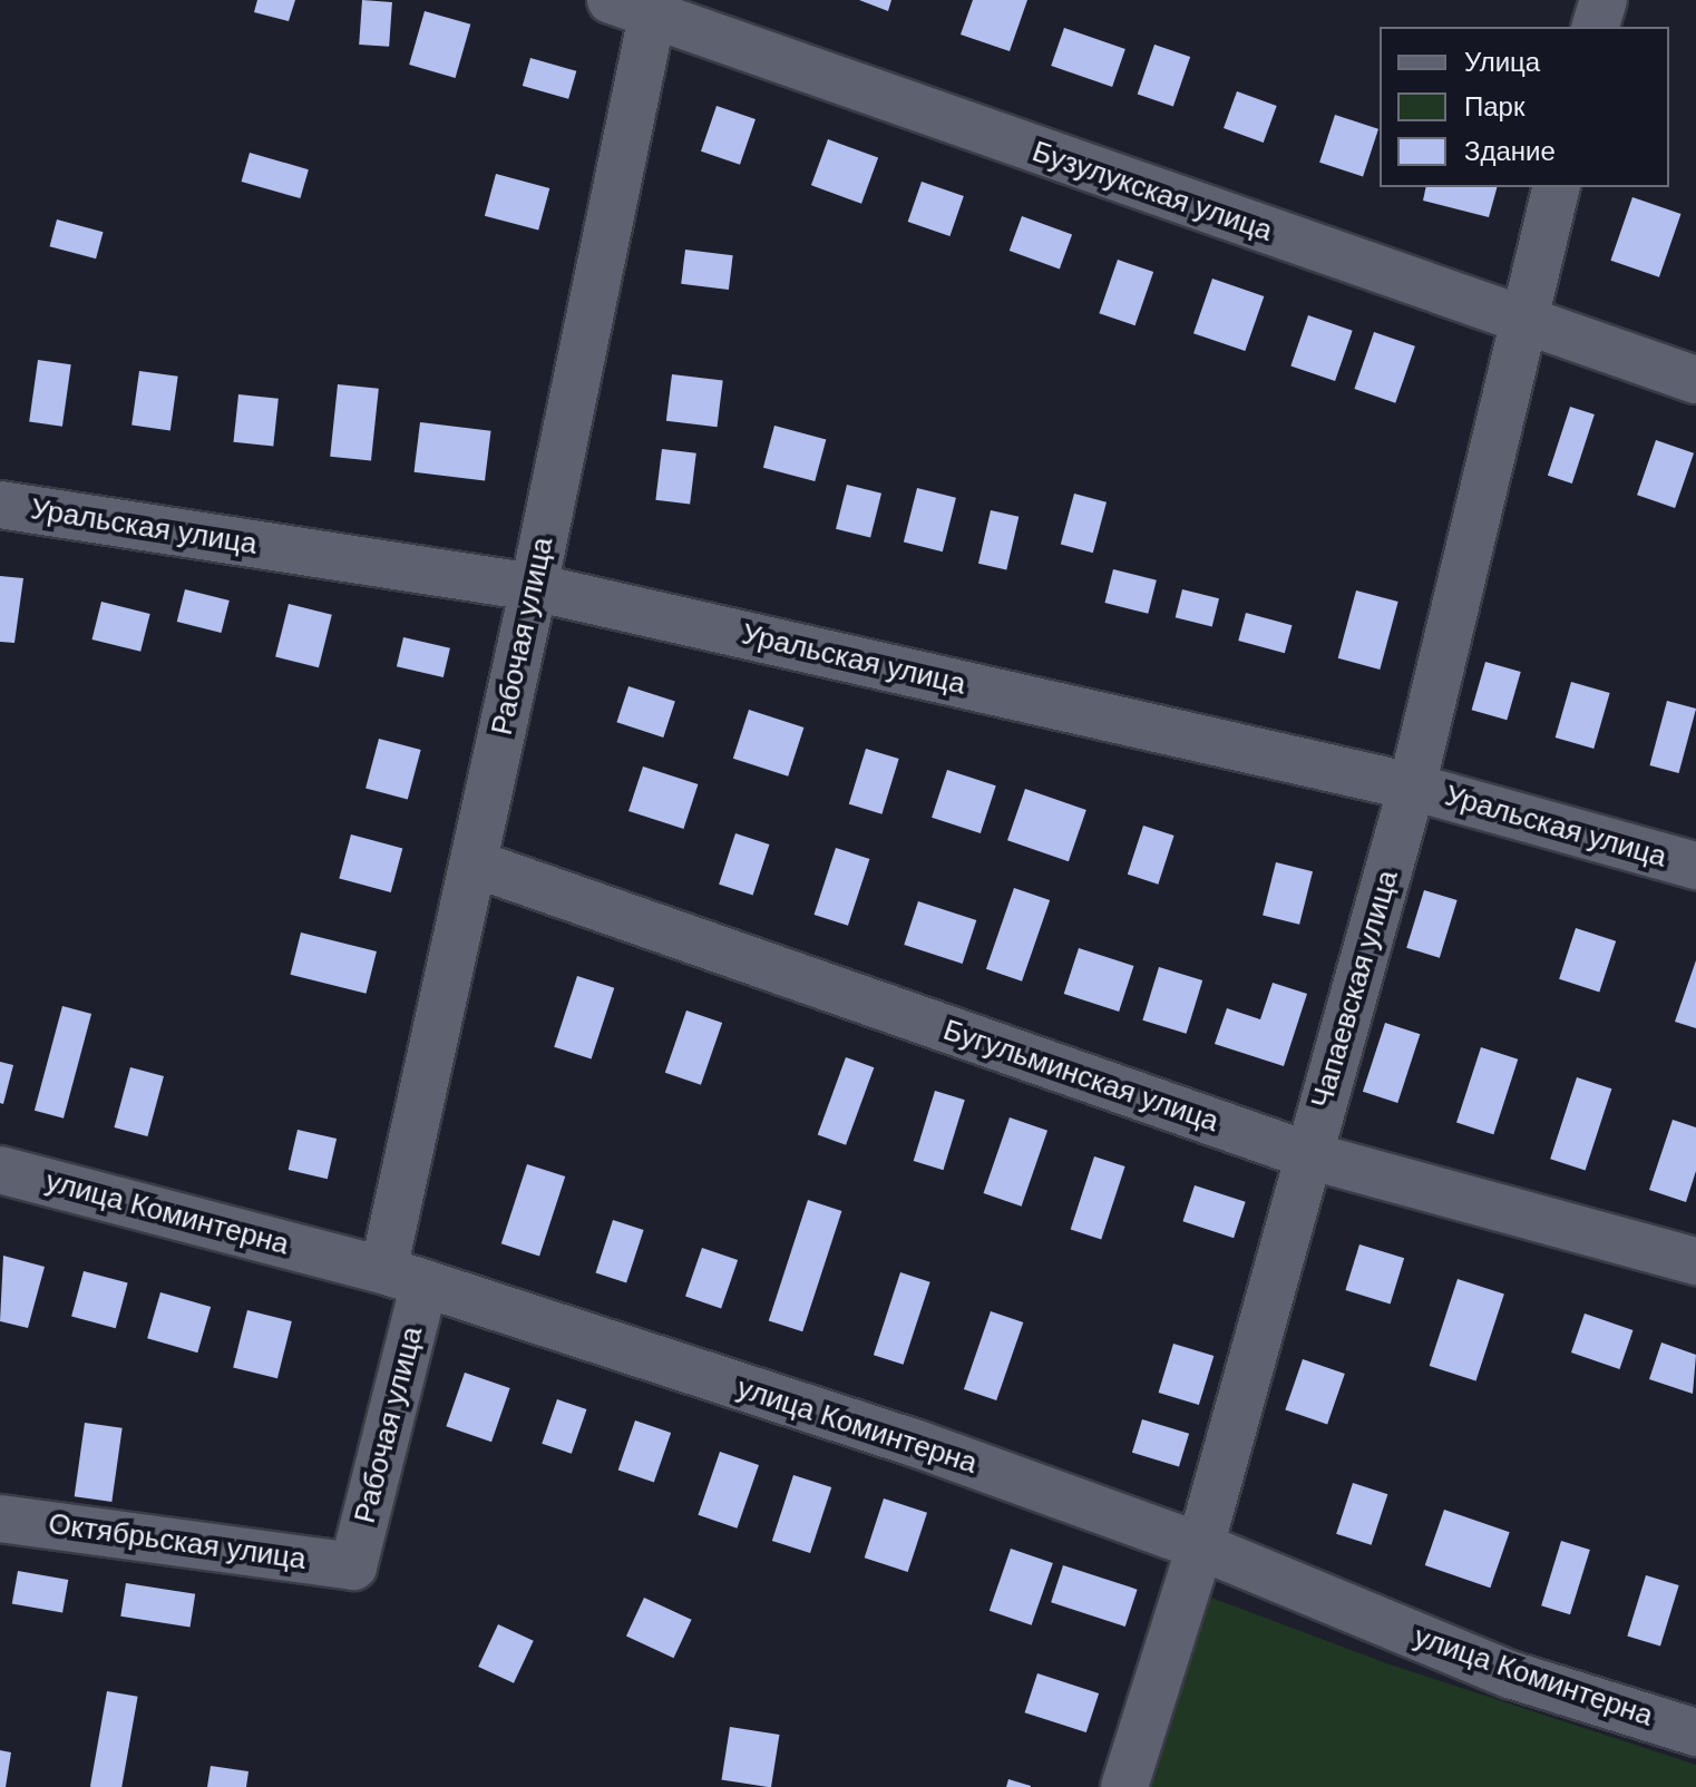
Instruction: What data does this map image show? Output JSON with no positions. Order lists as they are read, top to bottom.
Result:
{
  "streets": {
    "street": [
      "Бузулукская улица",
      "Уральская улица",
      "Рабочая улица",
      "Чапаевская улица",
      "Бугульминская улица",
      "улица Коминтерна",
      "Октябрьская улица"
    ]
  },
  "crossings": [
    ["Бузулукская улица", "Рабочая улица"],
    ["Бузулукская улица", "Чапаевская улица"],
    ["Уральская улица", "Рабочая улица"],
    ["Уральская улица", "Чапаевская улица"],
    ["Рабочая улица", "Бугульминская улица"],
    ["Рабочая улица", "улица Коминтерна"],
    ["Рабочая улица", "Октябрьская улица"],
    ["Чапаевская улица", "Бугульминская улица"],
    ["Чапаевская улица", "улица Коминтерна"]
  ],
  "legend": ["Улица", "Парк", "Здание"]
}
